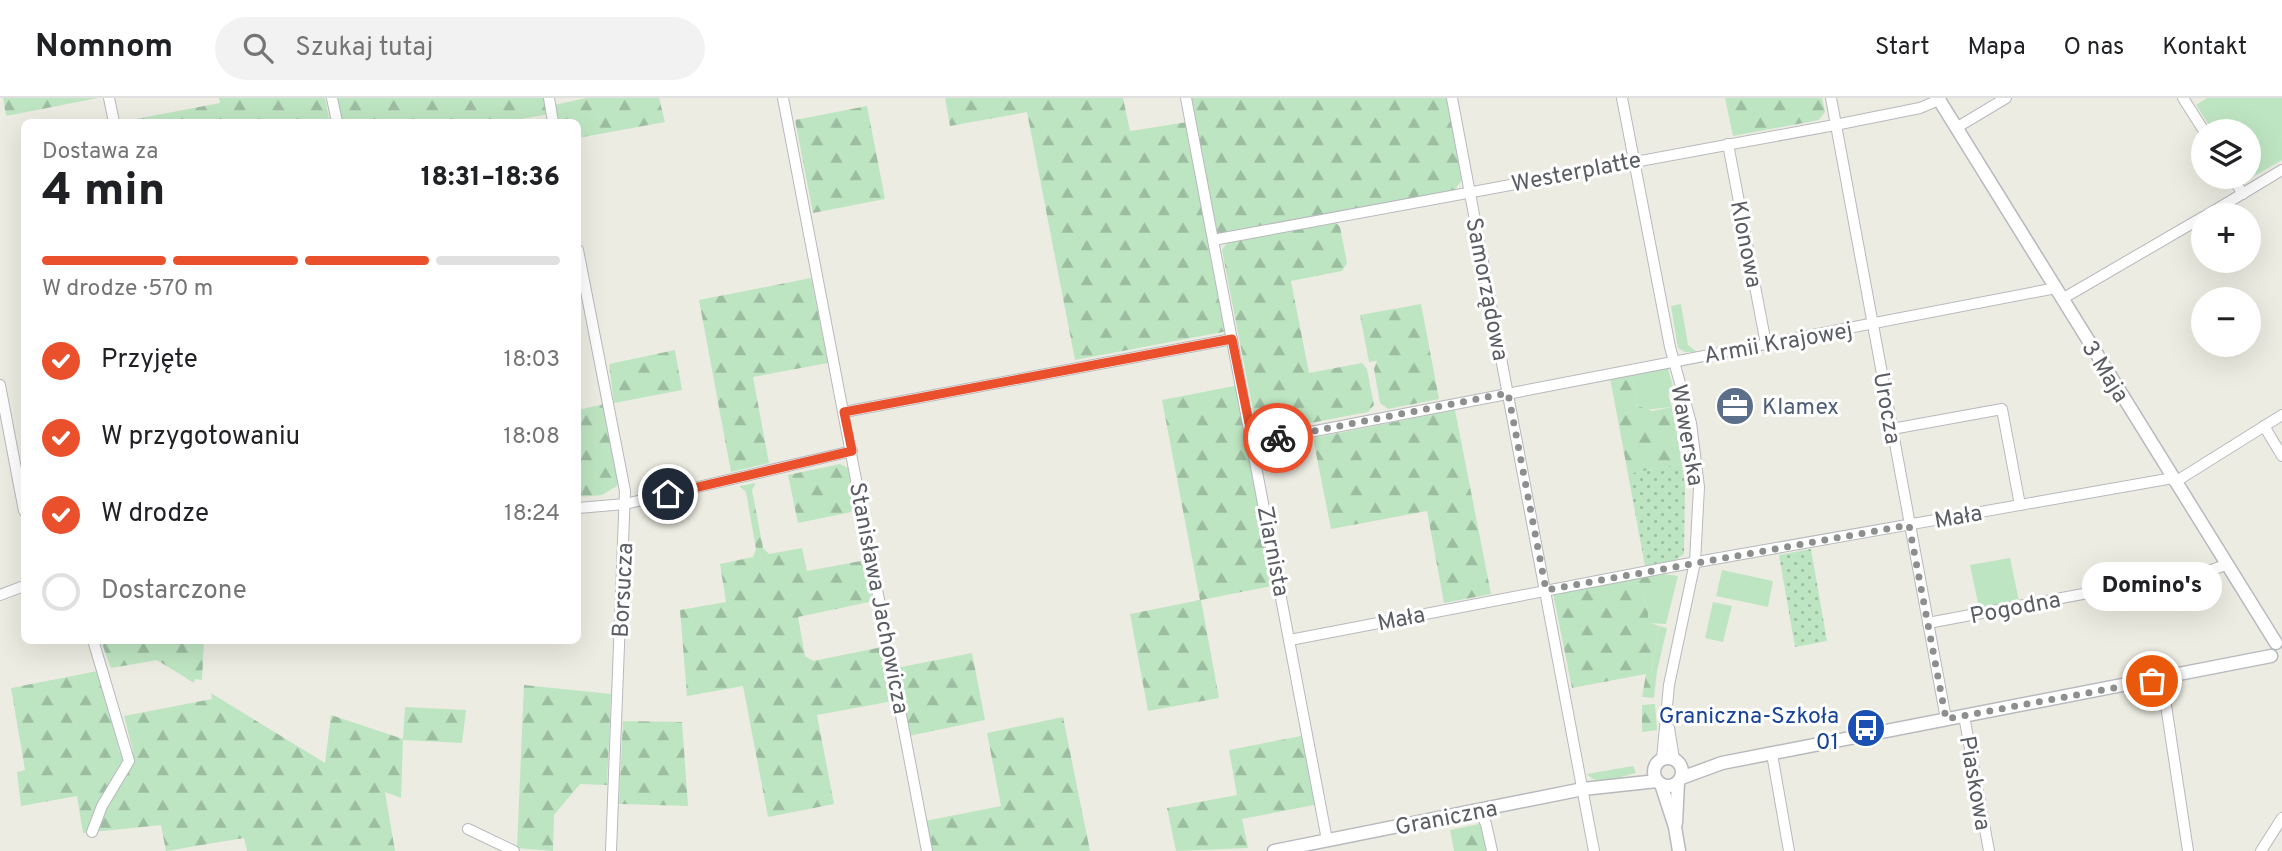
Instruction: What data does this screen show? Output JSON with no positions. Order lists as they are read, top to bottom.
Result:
{
  "streets": {
    "street": [
      "Westerplatte",
      "Klonowa",
      "Samorządowa",
      "Armii Krajowej",
      "3 Maja",
      "Urocza",
      "Wawerska",
      "Mała",
      "Ziarnista",
      "Borsucza",
      "Stanisława Jachowicza",
      "Pogodna",
      "Piaskowa",
      "Graniczna"
    ]
  },
  "crossings": [
    ["Westerplatte", "Klonowa"],
    ["Westerplatte", "Samorządowa"],
    ["Westerplatte", "3 Maja"],
    ["Westerplatte", "Urocza"],
    ["Westerplatte", "Wawerska"],
    ["Westerplatte", "Ziarnista"],
    ["Klonowa", "Armii Krajowej"],
    ["Samorządowa", "Armii Krajowej"],
    ["Samorządowa", "Mała"],
    ["Samorządowa", "Graniczna"],
    ["Armii Krajowej", "3 Maja"],
    ["Armii Krajowej", "Urocza"],
    ["Armii Krajowej", "Wawerska"],
    ["Armii Krajowej", "Ziarnista"],
    ["3 Maja", "Mała"],
    ["3 Maja", "Pogodna"],
    ["Urocza", "Mała"],
    ["Urocza", "Pogodna"],
    ["Urocza", "Graniczna"],
    ["Wawerska", "Mała"],
    ["Wawerska", "Graniczna"],
    ["Mała", "Ziarnista"],
    ["Ziarnista", "Graniczna"],
    ["Piaskowa", "Graniczna"]
  ],
  "places": {
    "office": ["Klamex"],
    "other": ["Domino's"],
    "bus stop": ["Graniczna-Szkoła 01"]
  },
  "page": {
    "header": "Nomnom",
    "search": "Szukaj tutaj",
    "nav": [
      "Start",
      "Mapa",
      "O nas",
      "Kontakt"
    ],
    "map_buttons": ["+", "−"],
    "heading": ["4 min", "Dostawa za", "18:31–18:36"],
    "bar": "W drodze · 570 m",
    "list": [
      ["Przyjęte", "18:03"],
      ["W przygotowaniu", "18:08"],
      ["W drodze", "18:24"],
      "Dostarczone"
    ],
    "bubble": "Domino's"
  }
}
